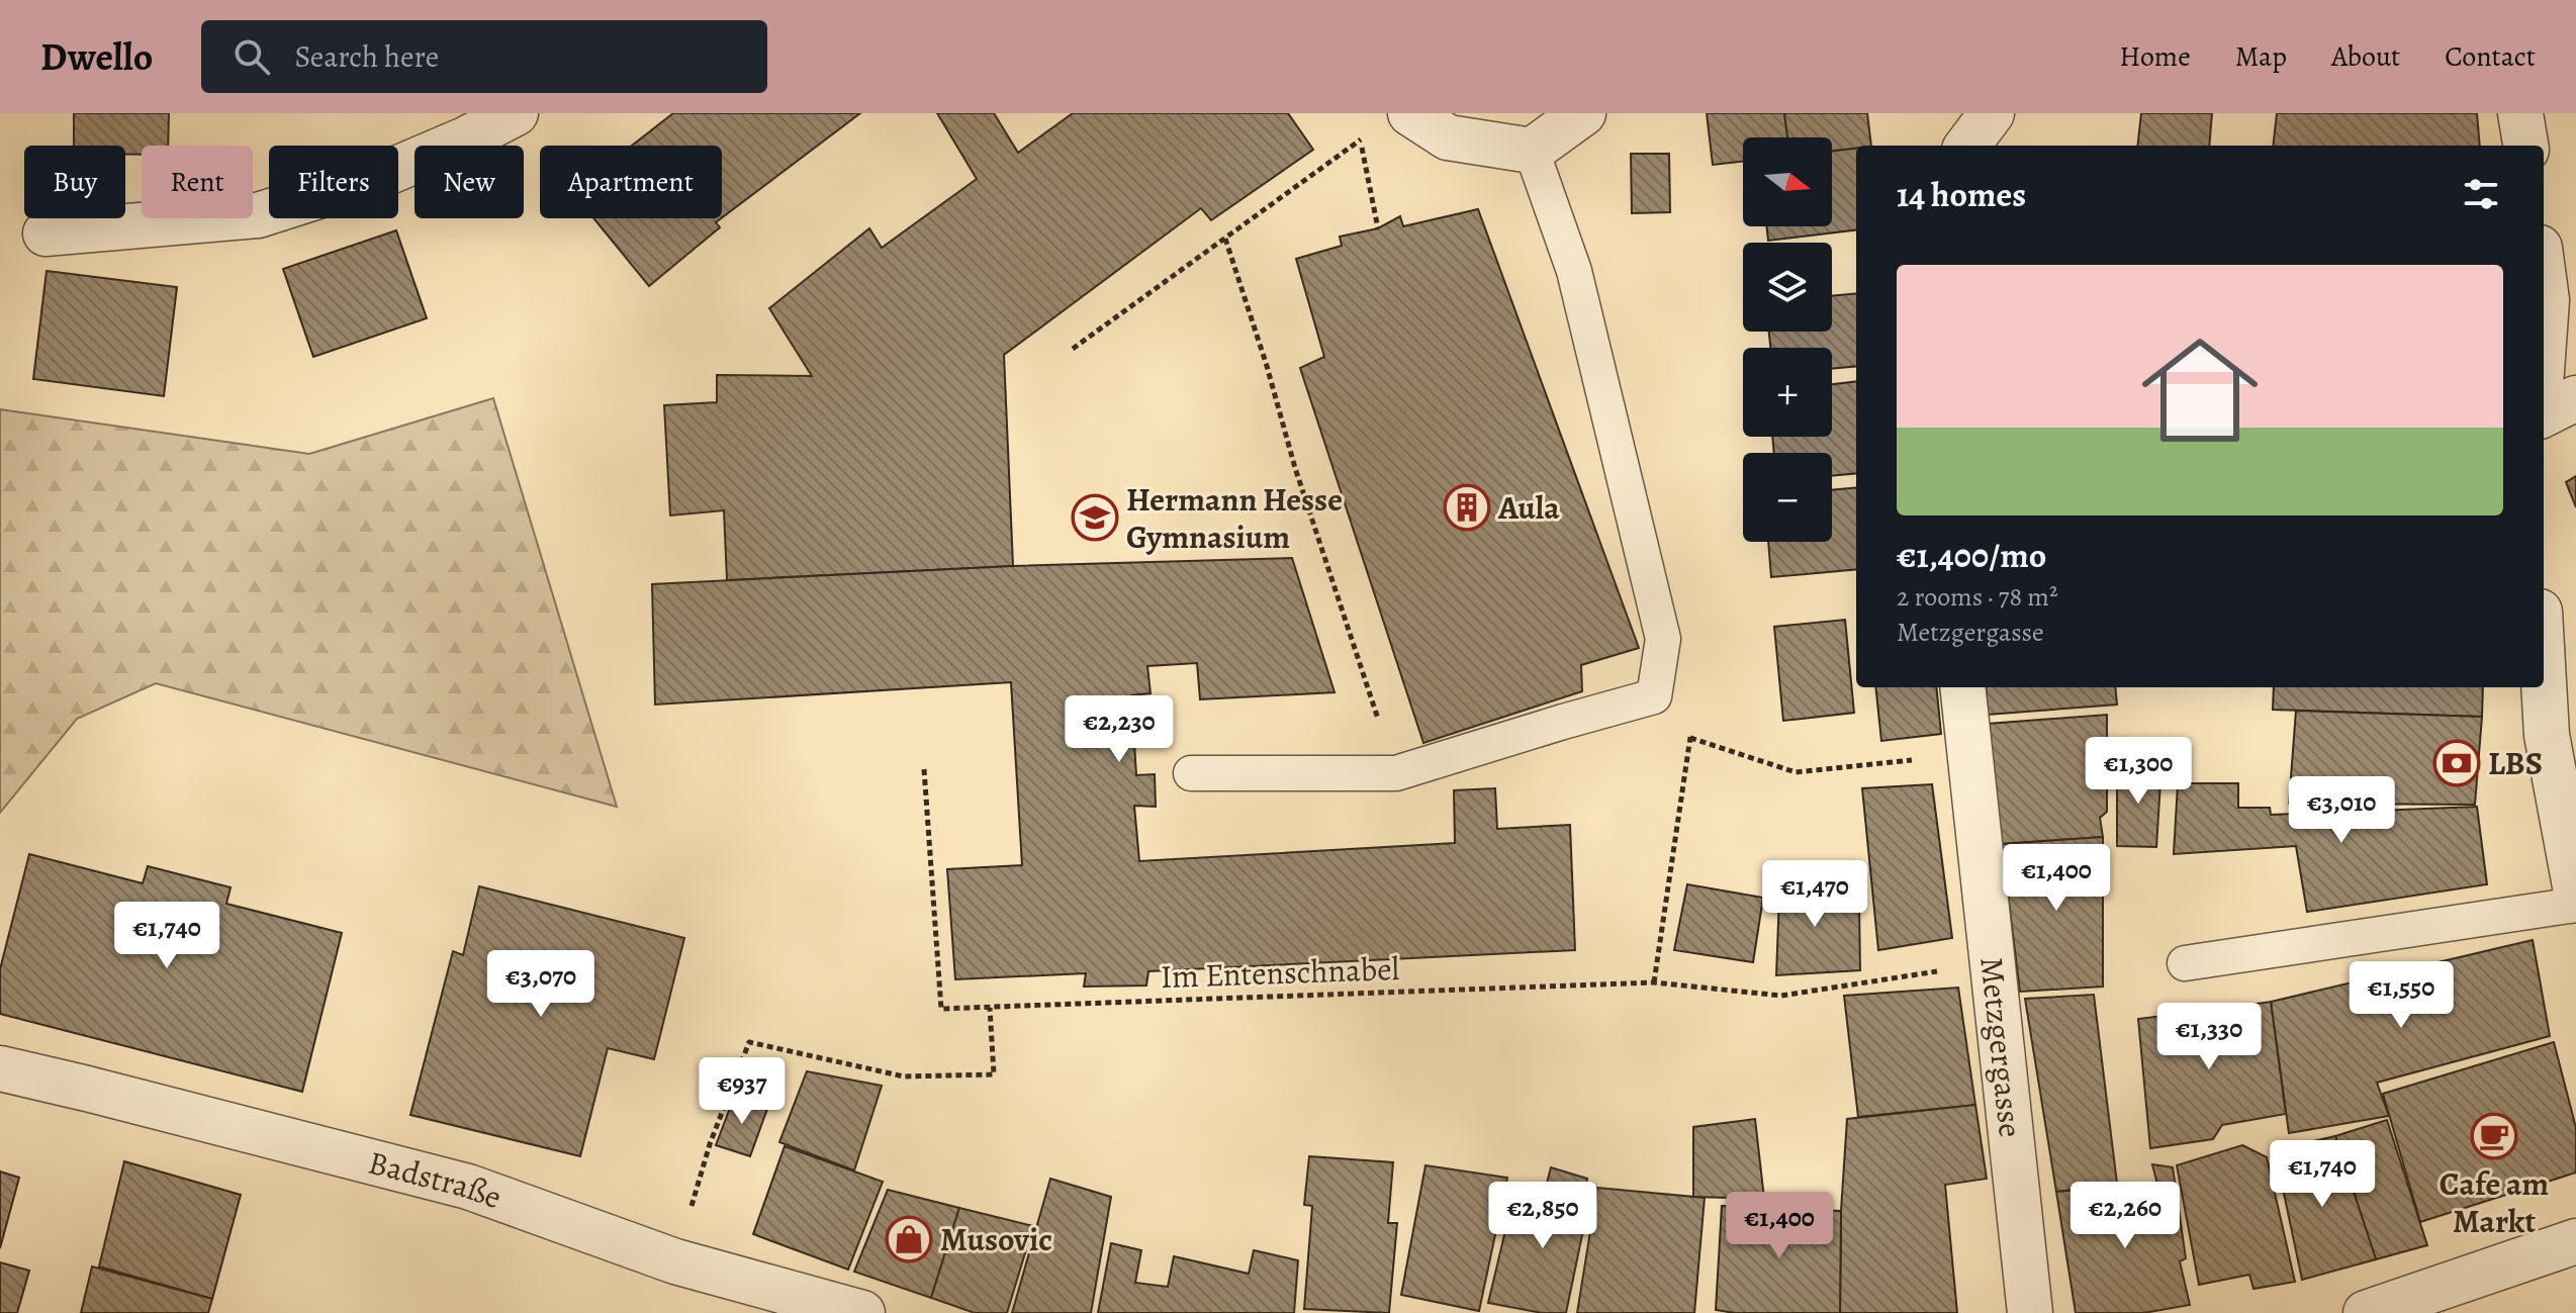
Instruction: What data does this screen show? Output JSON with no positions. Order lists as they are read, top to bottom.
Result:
{
  "streets": {
    "street": ["Metzgergasse", "Badstraße"],
    "path": ["Im Entenschnabel"]
  },
  "crossings": [
    ["Im Entenschnabel", "Metzgergasse"]
  ],
  "places": {
    "building": ["Aula"],
    "school or university": ["Hermann Hesse Gymnasium"],
    "bank": ["LBS"],
    "cafe": ["Cafe am Markt"],
    "shop": ["Musovic"]
  },
  "north": "right",
  "page": {
    "header": "Dwello",
    "search": "Search here",
    "nav": [
      "Home",
      "Map",
      "About",
      "Contact"
    ],
    "map_buttons": ["+", "−"],
    "chip": [
      "Buy",
      "Rent",
      "Filters",
      "New",
      "Apartment"
    ],
    "heading": "14 homes",
    "list": [
      {
        "name": "€1,400/mo",
        "note": "2 rooms · 78 m² · Metzgergasse"
      }
    ],
    "price": [
      "€2,230",
      "€1,300",
      "€3,010",
      "€1,400",
      "€1,470",
      "€1,740",
      "€3,070",
      "€1,550",
      "€1,330",
      "€937",
      "€1,740",
      "€2,850",
      "€2,260",
      "€1,400"
    ]
  }
}
